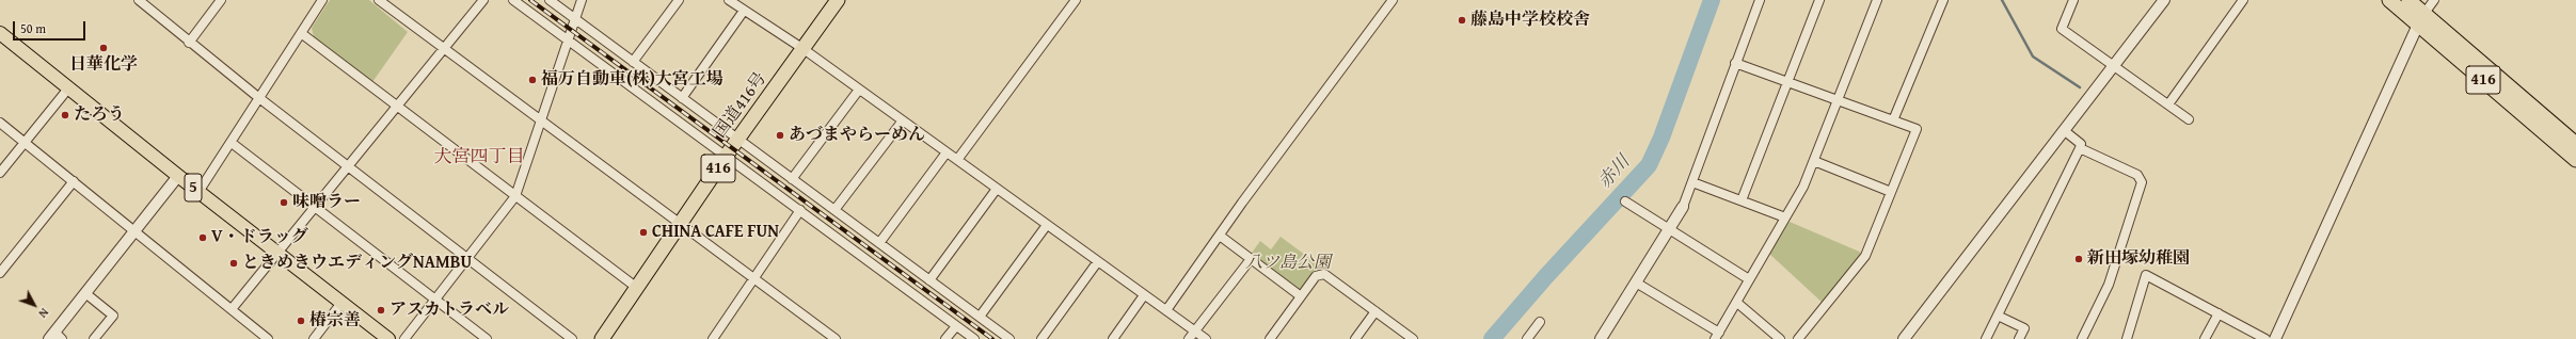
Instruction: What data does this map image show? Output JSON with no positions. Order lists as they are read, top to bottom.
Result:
{
  "streets": {
    "highway": ["416", "国道416号"],
    "main road": ["5"]
  },
  "districts": ["大宮四丁目"],
  "water": ["赤川"],
  "parks": ["八ツ島公園"],
  "places": [
    "藤島中学校校舎",
    "日華化学",
    "福万自動車(株)大宮工場",
    "たろう",
    "あづまやらーめん",
    "味噌ラー",
    "CHINA CAFE FUN",
    "V・ドラッグ",
    "新田塚幼稚園",
    "ときめきウエディングNAMBU",
    "アスカトラベル",
    "椿宗善"
  ],
  "scale_bar": "50 m",
  "north": "bottom right"
}
